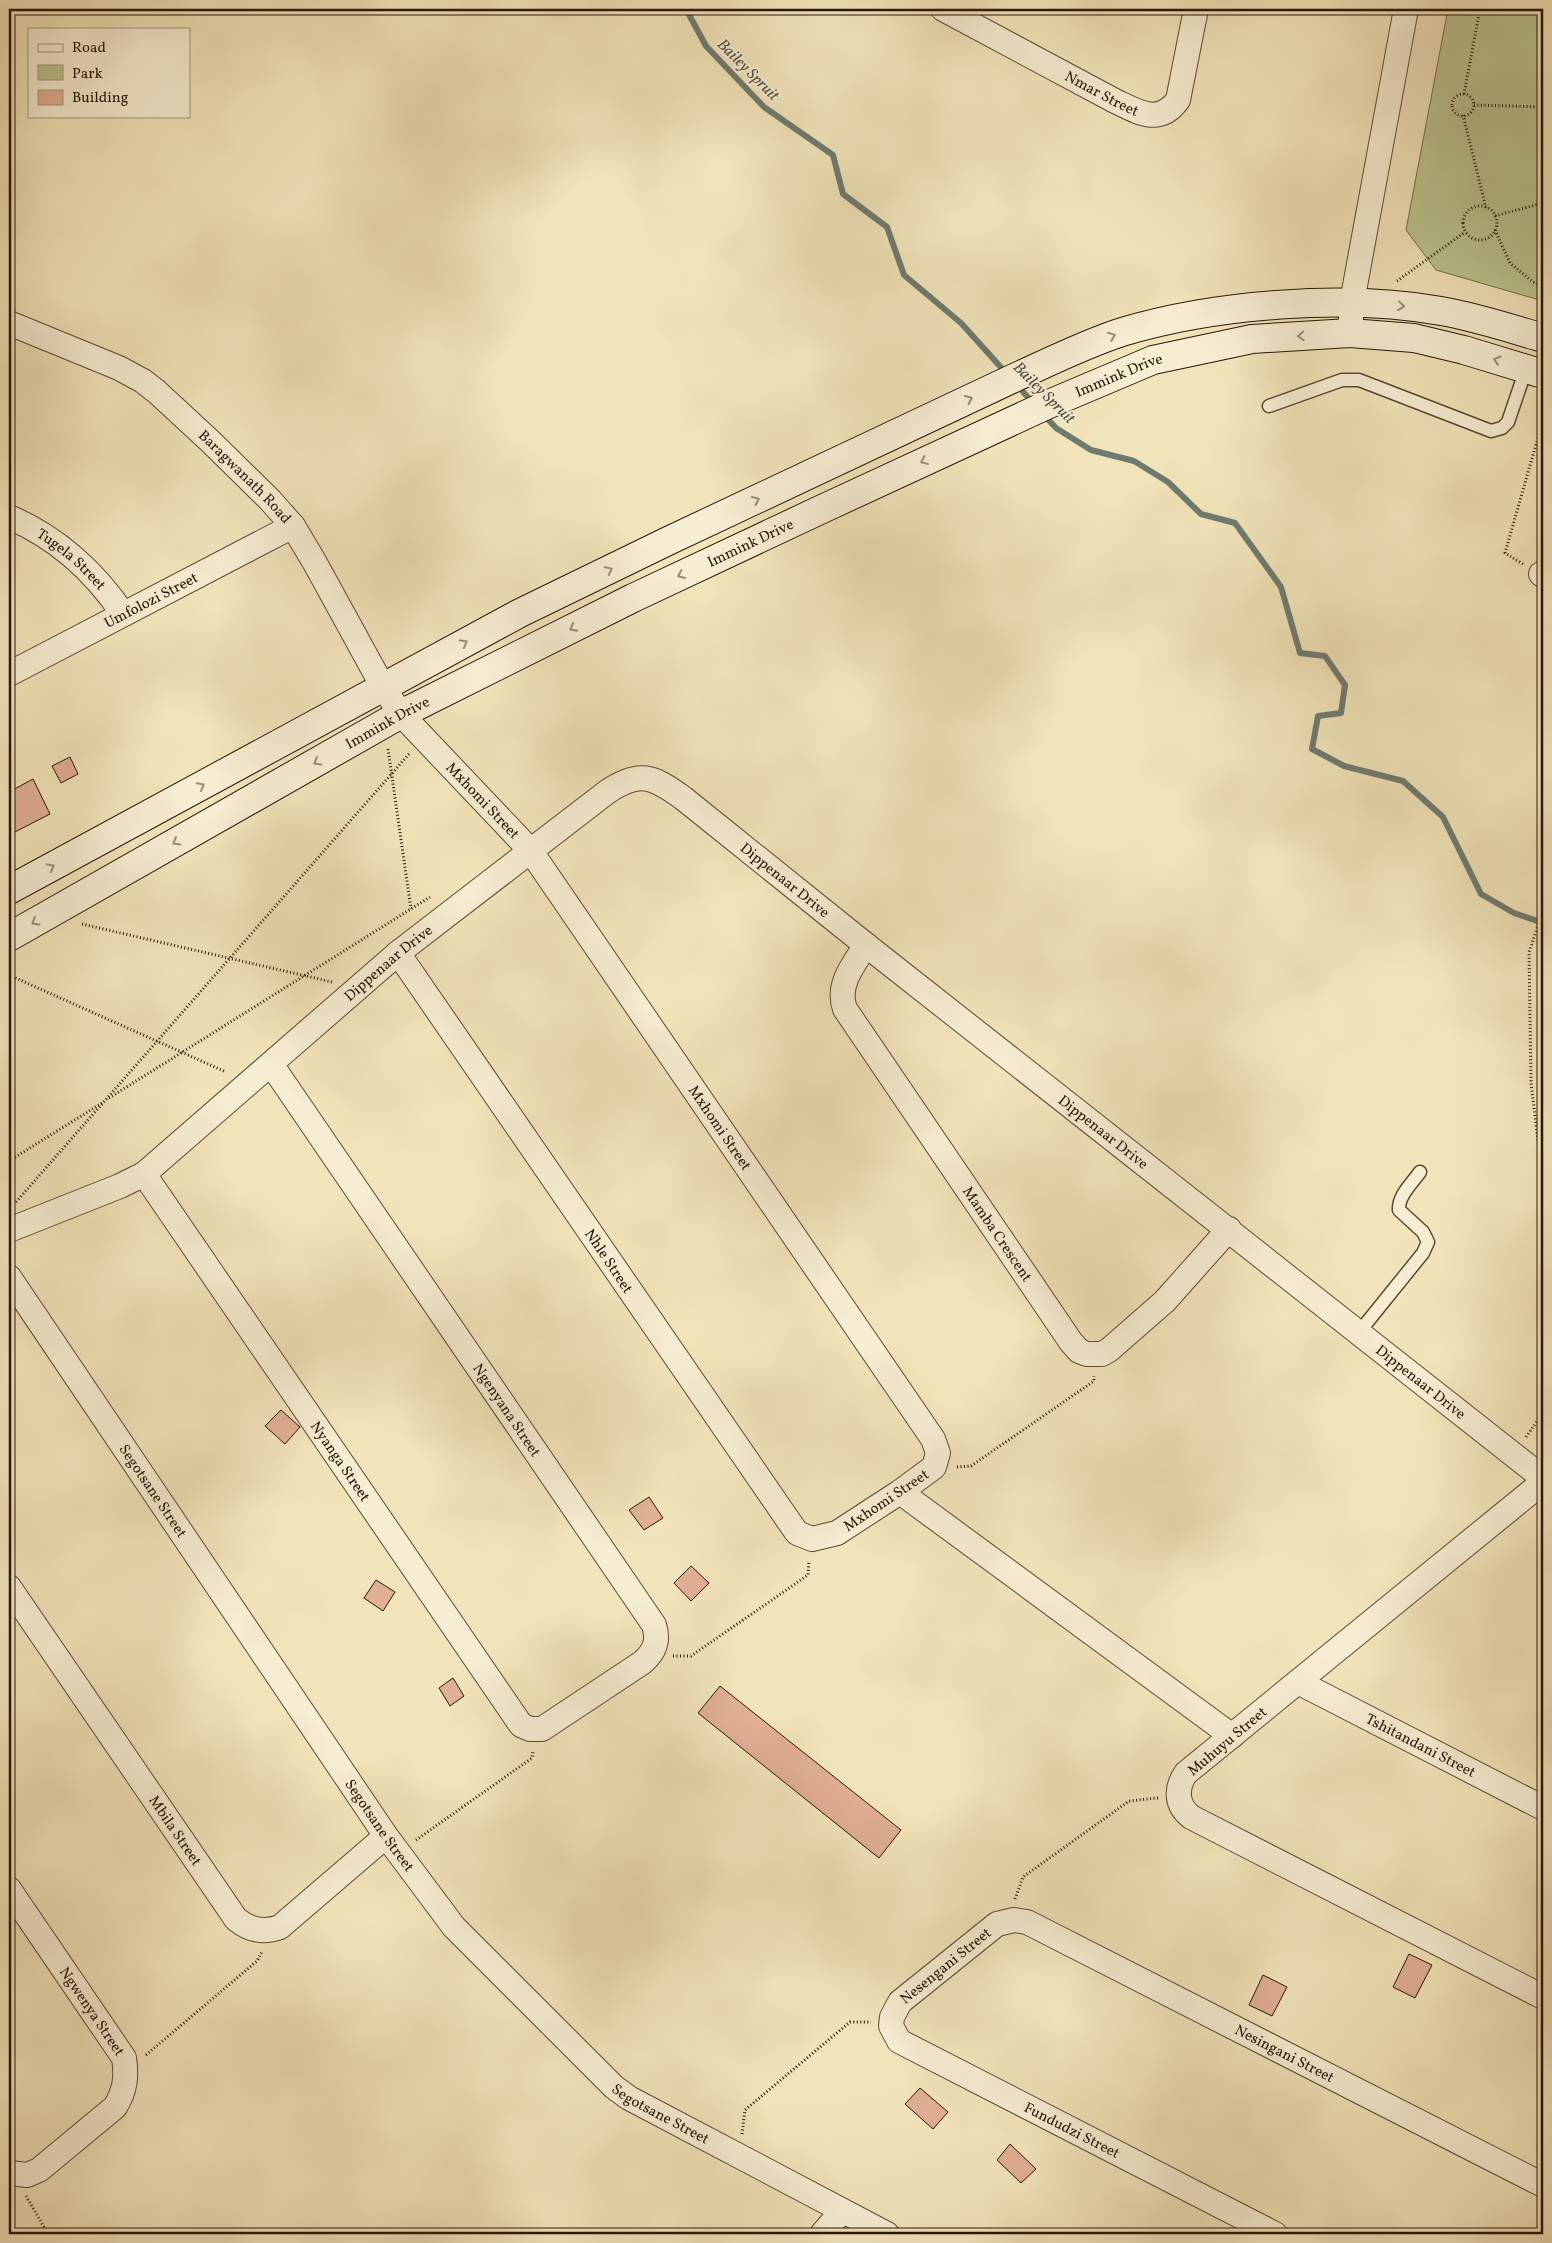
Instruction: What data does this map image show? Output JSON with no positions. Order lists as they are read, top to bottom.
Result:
{
  "streets": {
    "main road": ["Immink Drive"],
    "street": [
      "Nmar Street",
      "Baragwanath Road",
      "Tugela Street",
      "Umfolozi Street",
      "Mxhomi Street",
      "Dippenaar Drive",
      "Mamba Crescent",
      "Nhle Street",
      "Ngenyana Street",
      "Nyanga Street",
      "Segotsane Street",
      "Muhuyu Street",
      "Tshitandani Street",
      "Mbila Street",
      "Nesengani Street",
      "Ngwenya Street",
      "Nesingani Street",
      "Fundudzi Street"
    ]
  },
  "crossings": [
    ["Immink Drive", "Baragwanath Road"],
    ["Immink Drive", "Mxhomi Street"],
    ["Baragwanath Road", "Umfolozi Street"],
    ["Baragwanath Road", "Mxhomi Street"],
    ["Tugela Street", "Umfolozi Street"],
    ["Mxhomi Street", "Dippenaar Drive"],
    ["Mxhomi Street", "Nhle Street"],
    ["Dippenaar Drive", "Mamba Crescent"],
    ["Dippenaar Drive", "Nhle Street"],
    ["Dippenaar Drive", "Ngenyana Street"],
    ["Dippenaar Drive", "Nyanga Street"],
    ["Muhuyu Street", "Tshitandani Street"],
    ["Nesengani Street", "Nesingani Street"],
    ["Nesengani Street", "Fundudzi Street"]
  ],
  "water": ["Bailey Spruit"],
  "legend": ["Road", "Park", "Building"]
}
